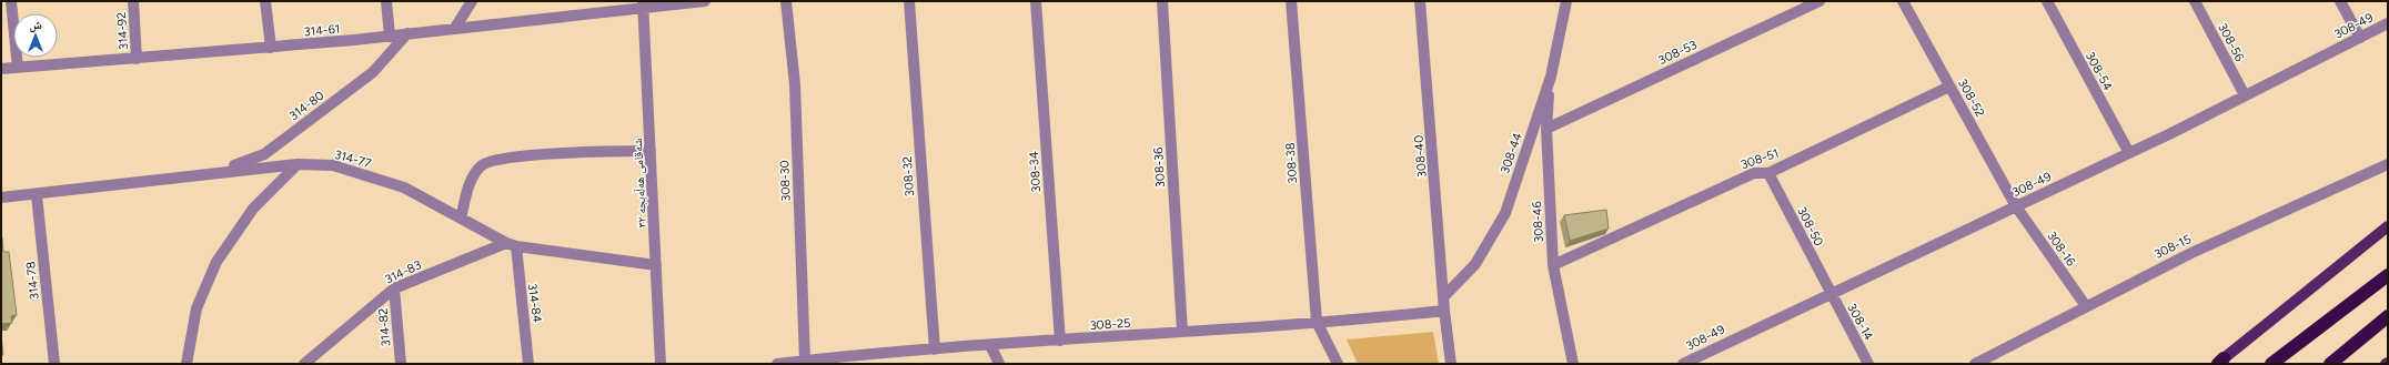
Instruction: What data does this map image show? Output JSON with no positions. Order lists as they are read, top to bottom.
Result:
{
  "streets": {
    "street": [
      "308-49",
      "314-61",
      "314-92",
      "308-56",
      "308-53",
      "308-54",
      "308-52",
      "314-80",
      "308-44",
      "308-40",
      "314-77",
      "308-51",
      "308-38",
      "308-36",
      "308-34",
      "308-32",
      "308-30",
      "شەقامی هەڵەبجە ٣٢",
      "308-46",
      "308-50",
      "308-15",
      "308-16",
      "314-83",
      "314-78",
      "314-84",
      "308-14",
      "308-25",
      "314-82"
    ]
  },
  "crossings": [
    ["308-49", "308-56"],
    ["308-49", "308-54"],
    ["308-49", "308-52"],
    ["308-49", "308-50"],
    ["308-49", "308-16"],
    ["308-49", "308-14"],
    ["314-61", "314-92"],
    ["314-61", "314-80"],
    ["314-61", "شەقامی هەڵەبجە ٣٢"],
    ["308-53", "308-46"],
    ["308-52", "308-51"],
    ["308-52", "308-16"],
    ["314-80", "314-77"],
    ["308-44", "308-40"],
    ["308-44", "308-46"],
    ["308-40", "308-25"],
    ["314-77", "شەقامی هەڵەبجە ٣٢"],
    ["314-77", "314-83"],
    ["314-77", "314-78"],
    ["314-77", "314-84"],
    ["308-51", "308-46"],
    ["308-51", "308-50"],
    ["308-38", "308-25"],
    ["308-36", "308-25"],
    ["308-34", "308-25"],
    ["308-32", "308-25"],
    ["308-30", "308-25"],
    ["308-50", "308-14"],
    ["308-15", "308-16"],
    ["314-83", "314-84"],
    ["314-83", "314-82"]
  ],
  "north": "top"
}
